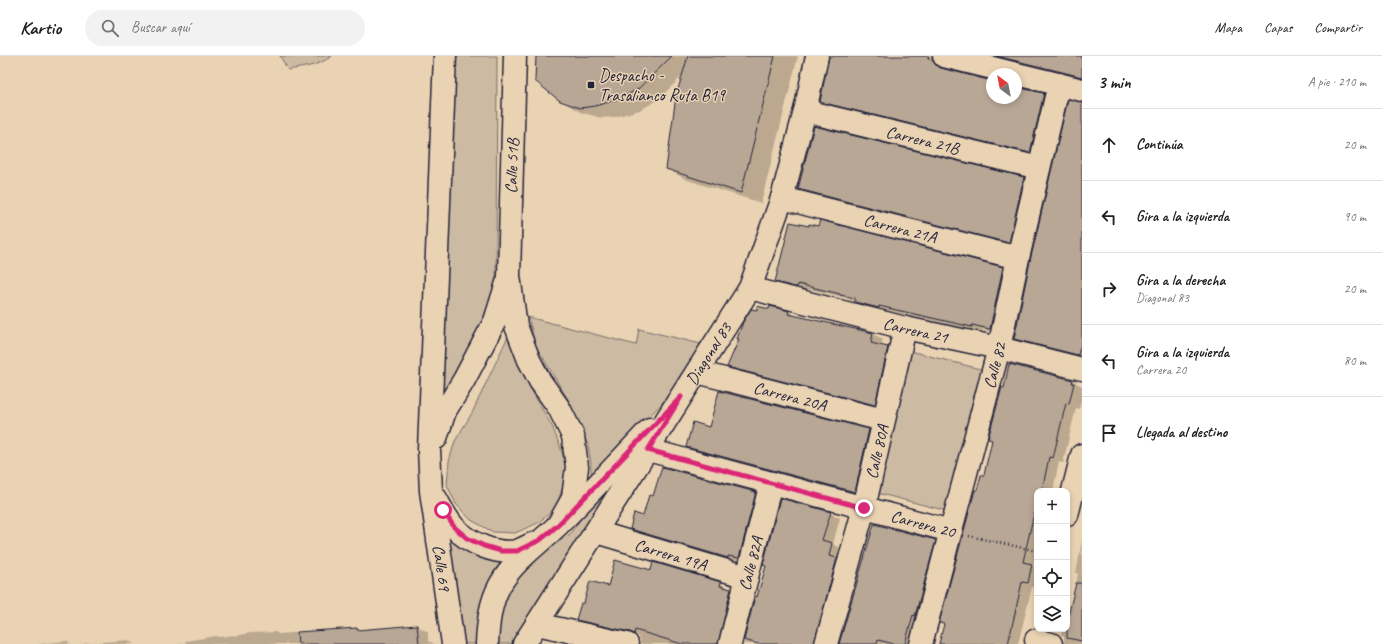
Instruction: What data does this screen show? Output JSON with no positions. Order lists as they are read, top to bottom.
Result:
{
  "streets": {
    "street": [
      "Carrera 21B",
      "Calle 51B",
      "Carrera 21A",
      "Carrera 21",
      "Diagonal 83",
      "Calle 82",
      "Carrera 20A",
      "Calle 80A",
      "Carrera 20",
      "Carrera 19A",
      "Calle 82A",
      "Calle 69"
    ]
  },
  "crossings": [
    ["Carrera 21B", "Diagonal 83"],
    ["Carrera 21B", "Calle 82"],
    ["Carrera 21A", "Diagonal 83"],
    ["Carrera 21A", "Calle 82"],
    ["Carrera 21", "Diagonal 83"],
    ["Carrera 21", "Calle 82"],
    ["Carrera 21", "Calle 80A"],
    ["Diagonal 83", "Carrera 20A"],
    ["Diagonal 83", "Carrera 20"],
    ["Diagonal 83", "Carrera 19A"],
    ["Calle 82", "Carrera 20"],
    ["Carrera 20A", "Calle 80A"],
    ["Calle 80A", "Carrera 20"],
    ["Carrera 20", "Calle 82A"],
    ["Carrera 19A", "Calle 82A"]
  ],
  "places": {
    "transit": ["Despacho - Trasalianco Ruta B19"]
  },
  "north": "top left",
  "page": {
    "header": "Kartio",
    "search": "Buscar aquí",
    "nav": ["Mapa", "Capas", "Compartir"],
    "heading": ["3 min", "A pie · 210 m"],
    "list": [
      ["Continúa", "20 m"],
      ["Gira a la izquierda", "90 m"],
      ["Gira a la derecha", "Diagonal 83", "20 m"],
      ["Gira a la izquierda", "Carrera 20", "80 m"],
      "Llegada al destino"
    ],
    "map_buttons": ["+", "−"]
  }
}
